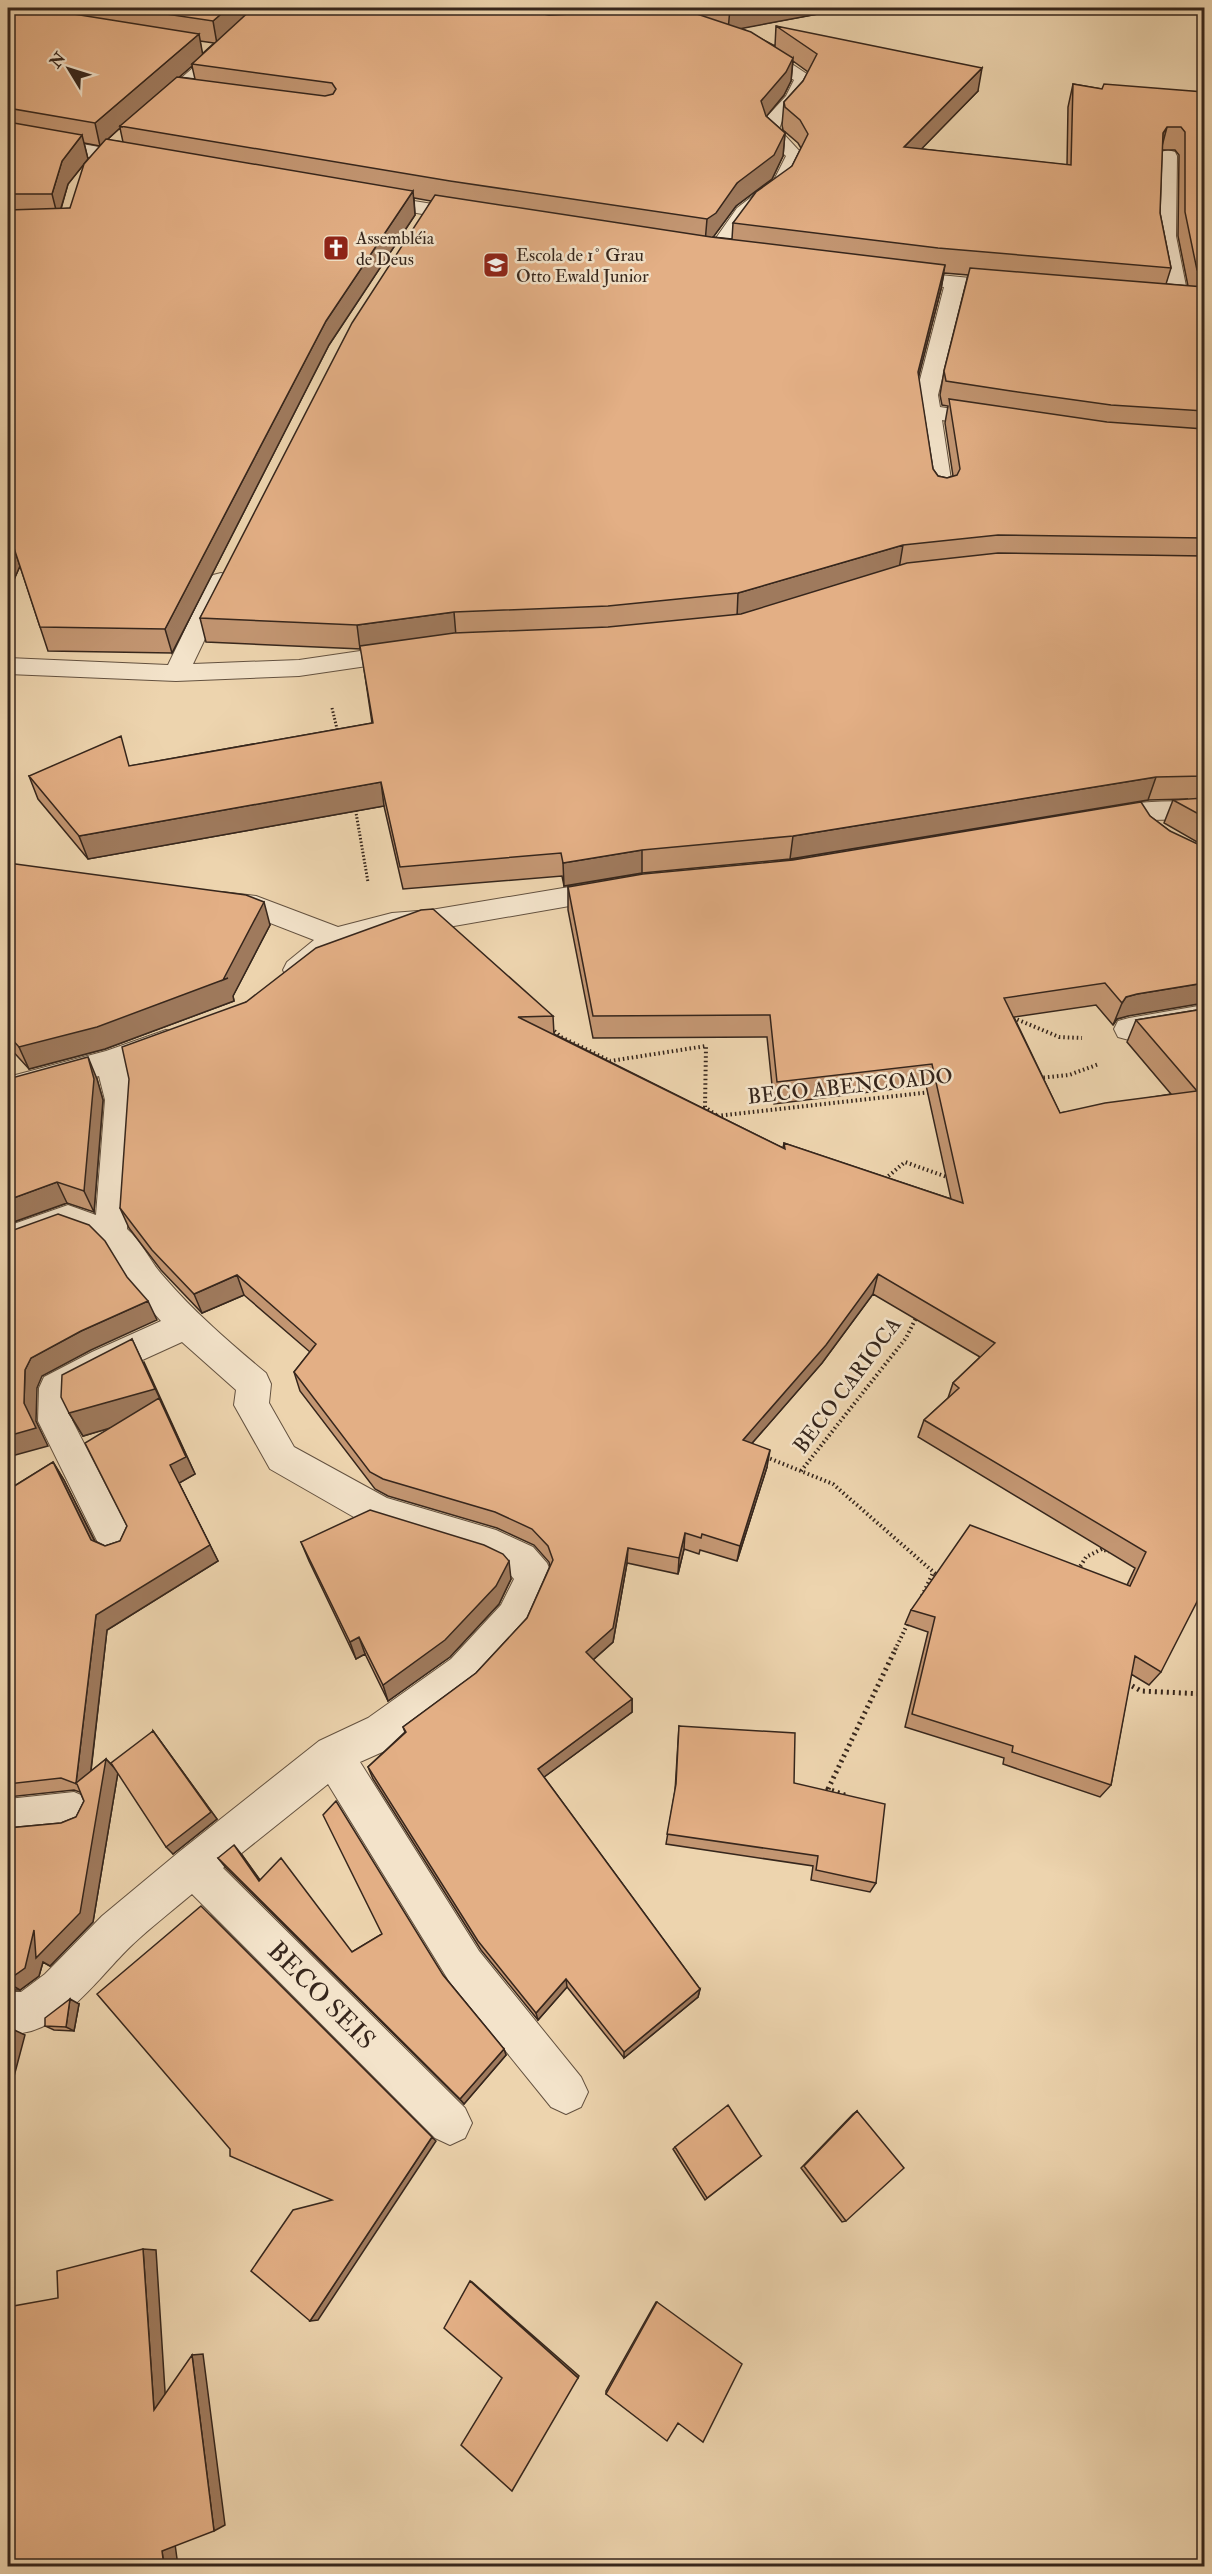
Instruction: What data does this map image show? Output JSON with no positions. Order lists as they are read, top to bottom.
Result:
{
  "streets": {
    "street": ["BECO SEIS"],
    "path": ["BECO ABENCOADO", "BECO CARIOCA"]
  },
  "places": {
    "church": ["Assembléia de Deus"],
    "school or university": ["Escola de 1˚ Grau Otto Ewald Junior"]
  },
  "north": "top left"
}
